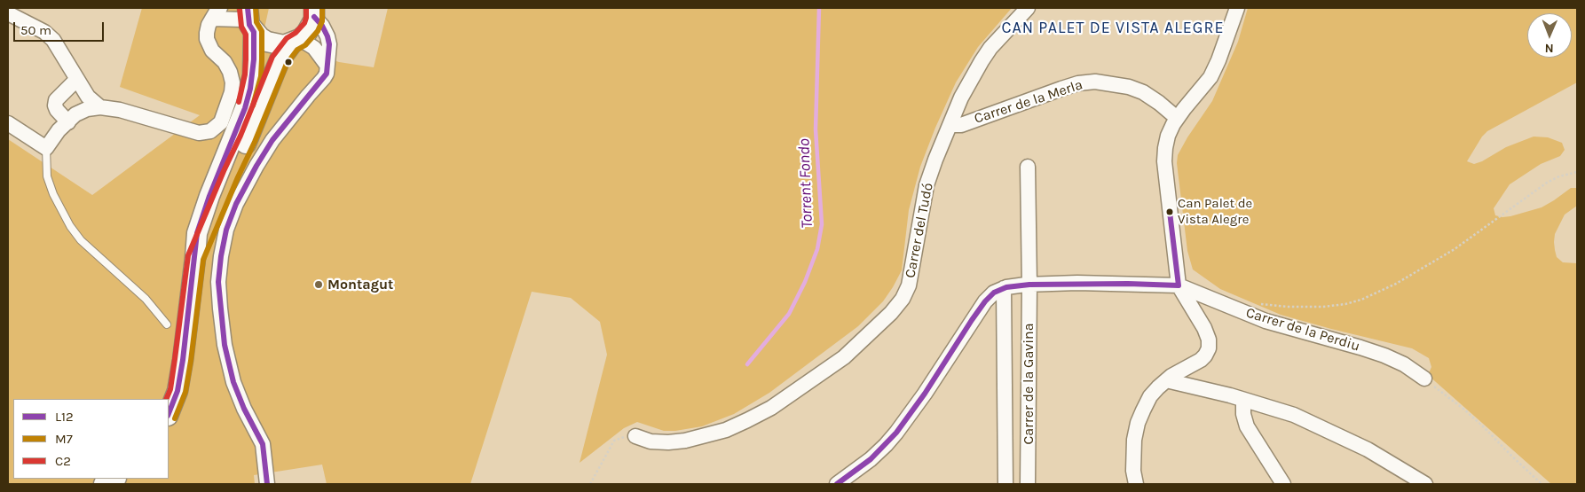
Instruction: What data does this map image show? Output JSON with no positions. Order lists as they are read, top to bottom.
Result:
{
  "streets": {
    "street": [
      "Carrer de la Merla",
      "Carrer del Tudó",
      "Carrer de la Perdiu",
      "Carrer de la Gavina"
    ]
  },
  "crossings": [
    ["Carrer de la Merla", "Carrer del Tudó"]
  ],
  "districts": ["CAN PALET DE VISTA ALEGRE"],
  "water": ["Torrent Fondo"],
  "places": ["Can Palet de Vista Alegre", "Montagut"],
  "lines": ["transit line L12", "transit line M7", "transit line C2"],
  "legend": ["L12", "M7", "C2"],
  "scale_bar": "50 m",
  "north": "bottom"
}
